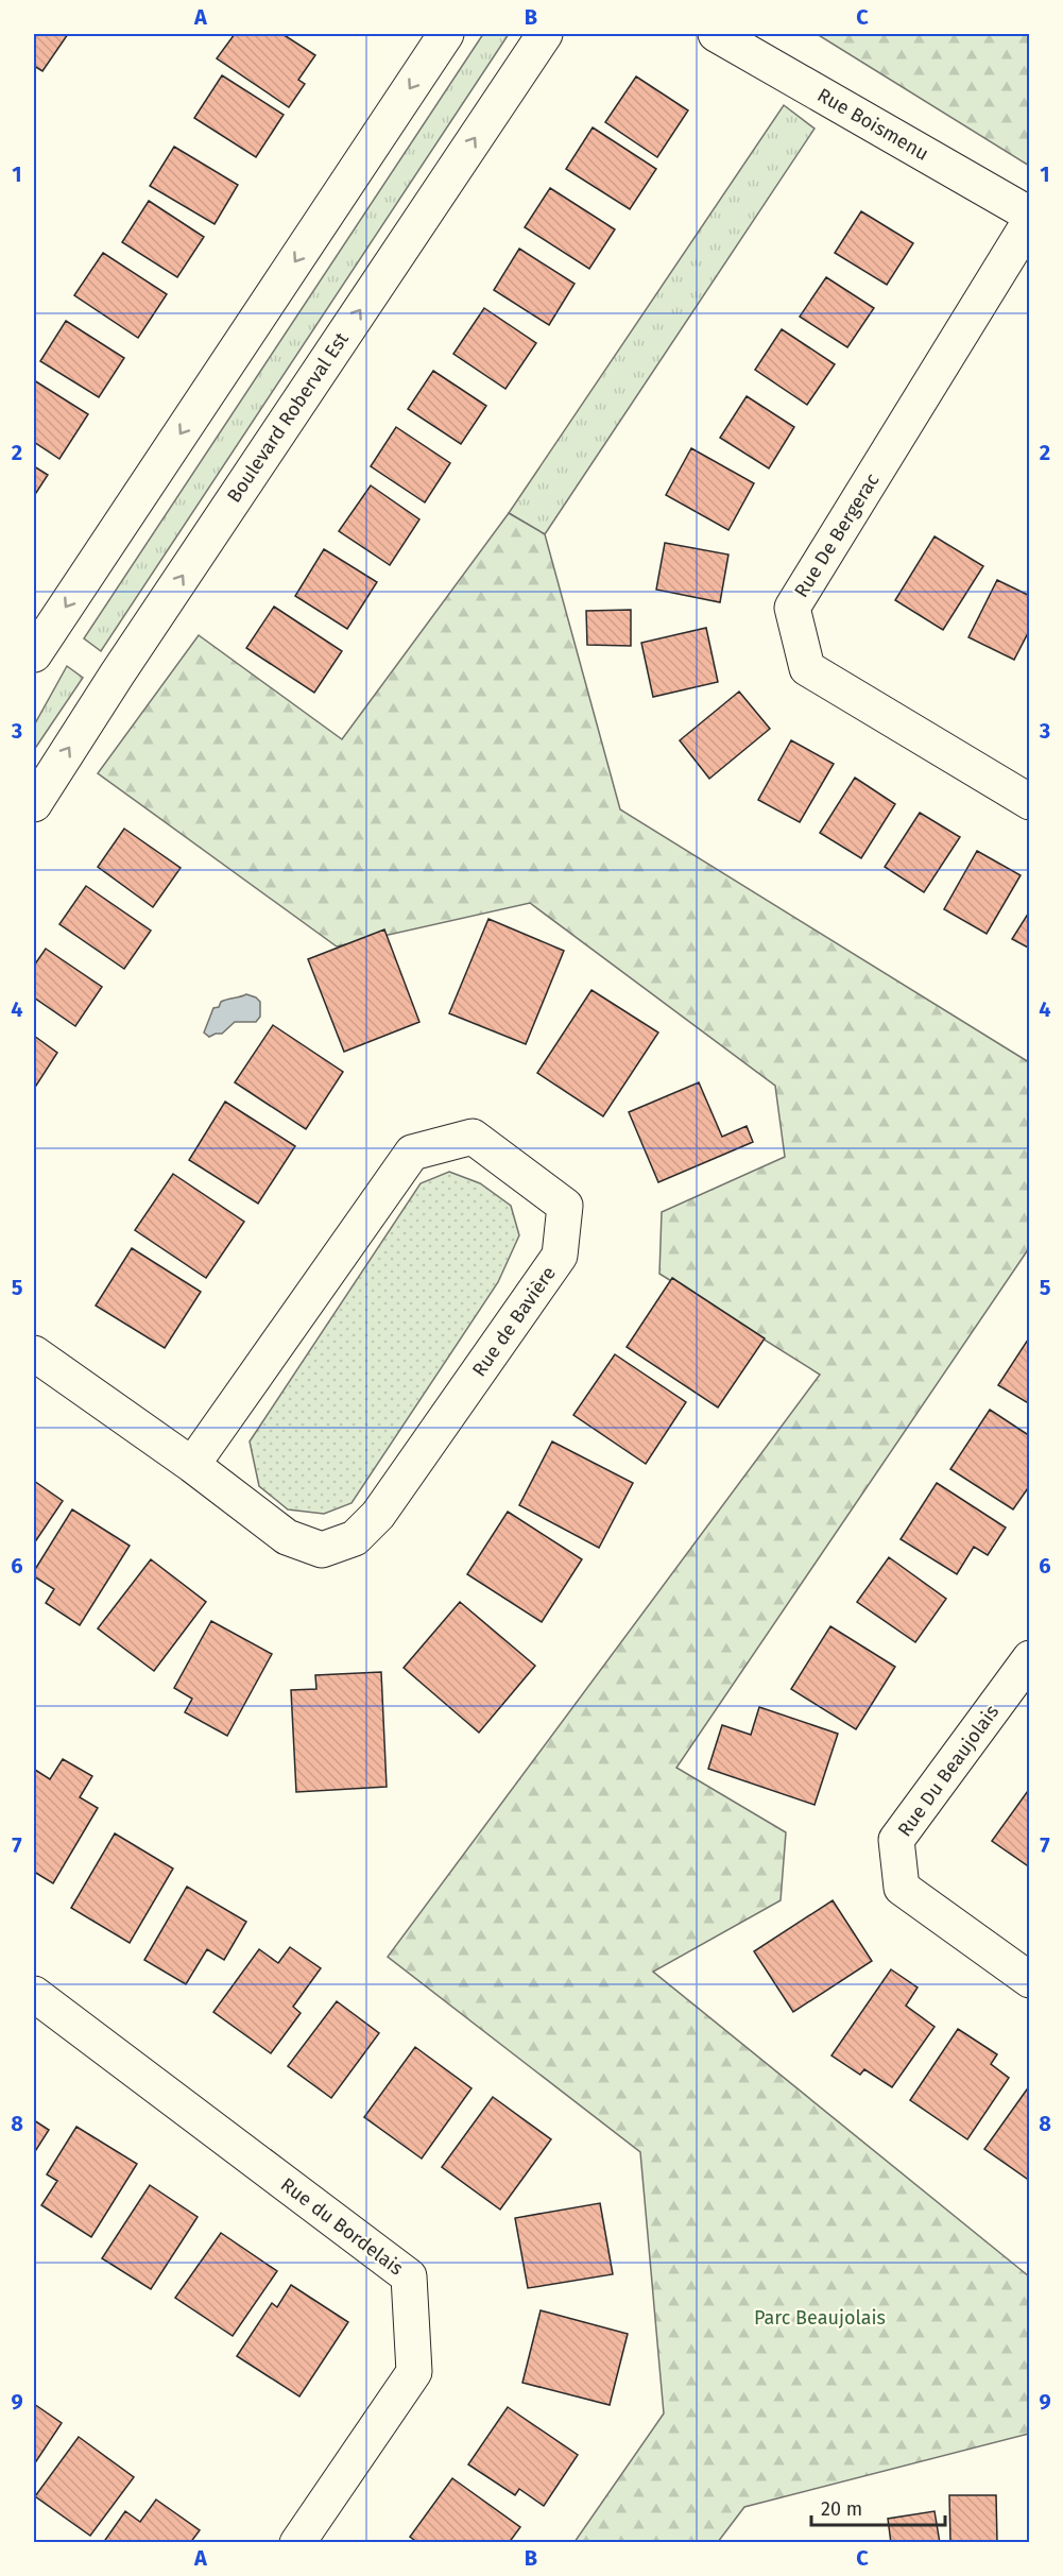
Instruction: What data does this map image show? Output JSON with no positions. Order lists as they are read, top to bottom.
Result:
{
  "streets": {
    "street": [
      "Rue Boismenu",
      "Boulevard Roberval Est",
      "Rue De Bergerac",
      "Rue de Bavière",
      "Rue Du Beaujolais",
      "Rue du Bordelais"
    ]
  },
  "parks": ["Parc Beaujolais"],
  "scale_bar": "20 m",
  "grid": {
    "columns": ["A", "B", "C"],
    "rows": [
      "1",
      "2",
      "3",
      "4",
      "5",
      "6",
      "7",
      "8",
      "9"
    ]
  }
}
